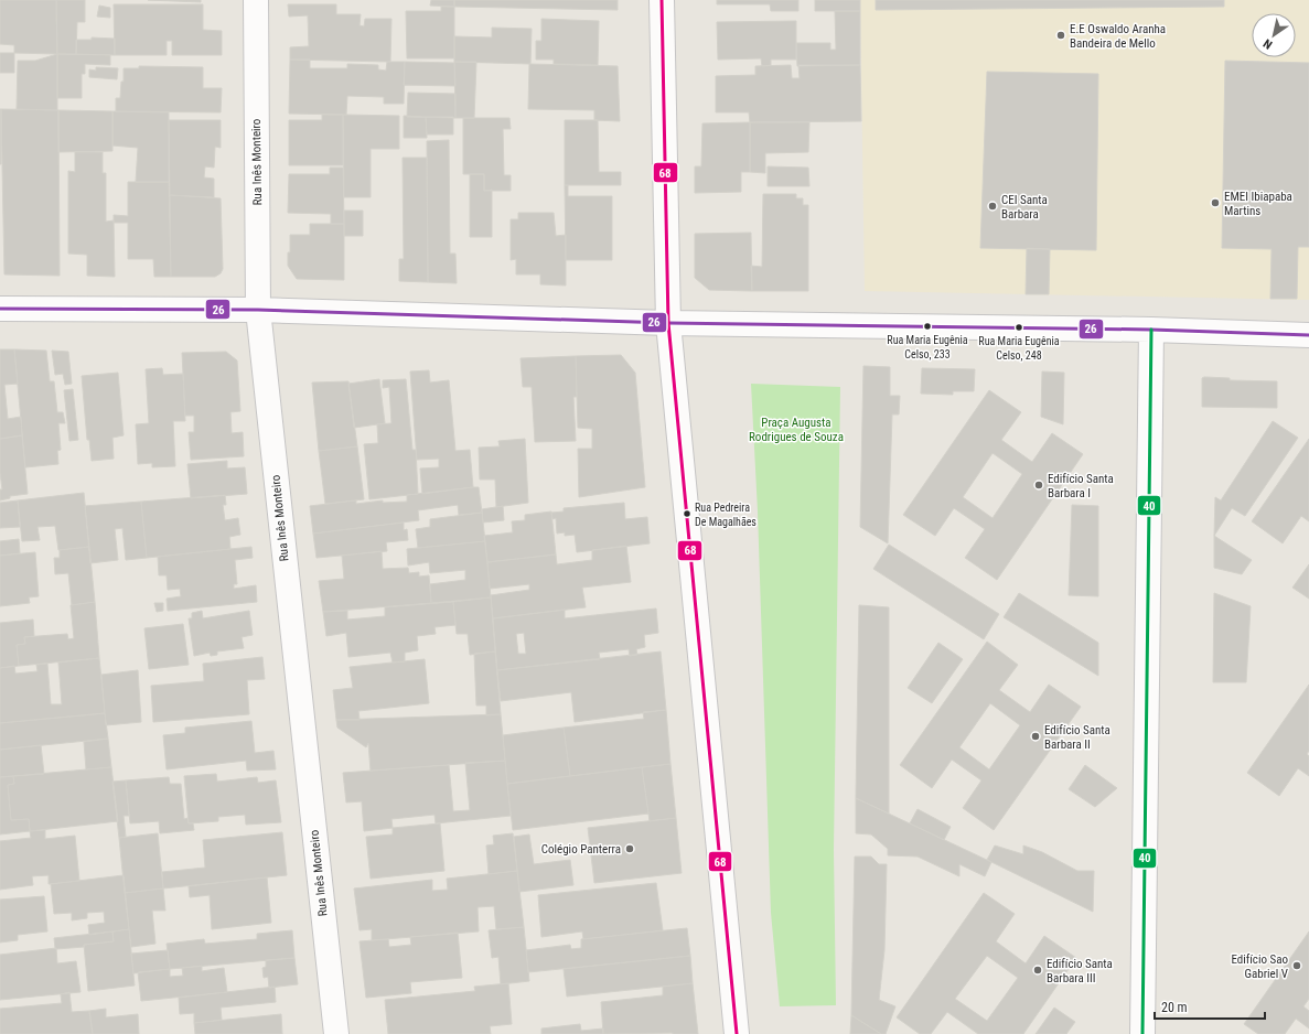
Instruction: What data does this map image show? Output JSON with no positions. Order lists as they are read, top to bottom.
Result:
{
  "streets": {
    "street": ["Rua Inês Monteiro"]
  },
  "parks": ["Praça Augusta Rodrigues de Souza"],
  "places": [
    "E.E Oswaldo Aranha Bandeira de Mello",
    "EMEI Ibiapaba Martins",
    "CEI Santa Barbara",
    "Rua Maria Eugênia Celso, 233",
    "Rua Maria Eugênia Celso, 248",
    "Edifício Santa Barbara I",
    "Rua Pedreira De Magalhães",
    "Edifício Santa Barbara II",
    "Colégio Panterra",
    "Edifício Sao Gabriel V",
    "Edifício Santa Barbara III"
  ],
  "lines": ["transit line 68", "transit line 26", "transit line 40"],
  "scale_bar": "20 m",
  "north": "bottom left"
}
